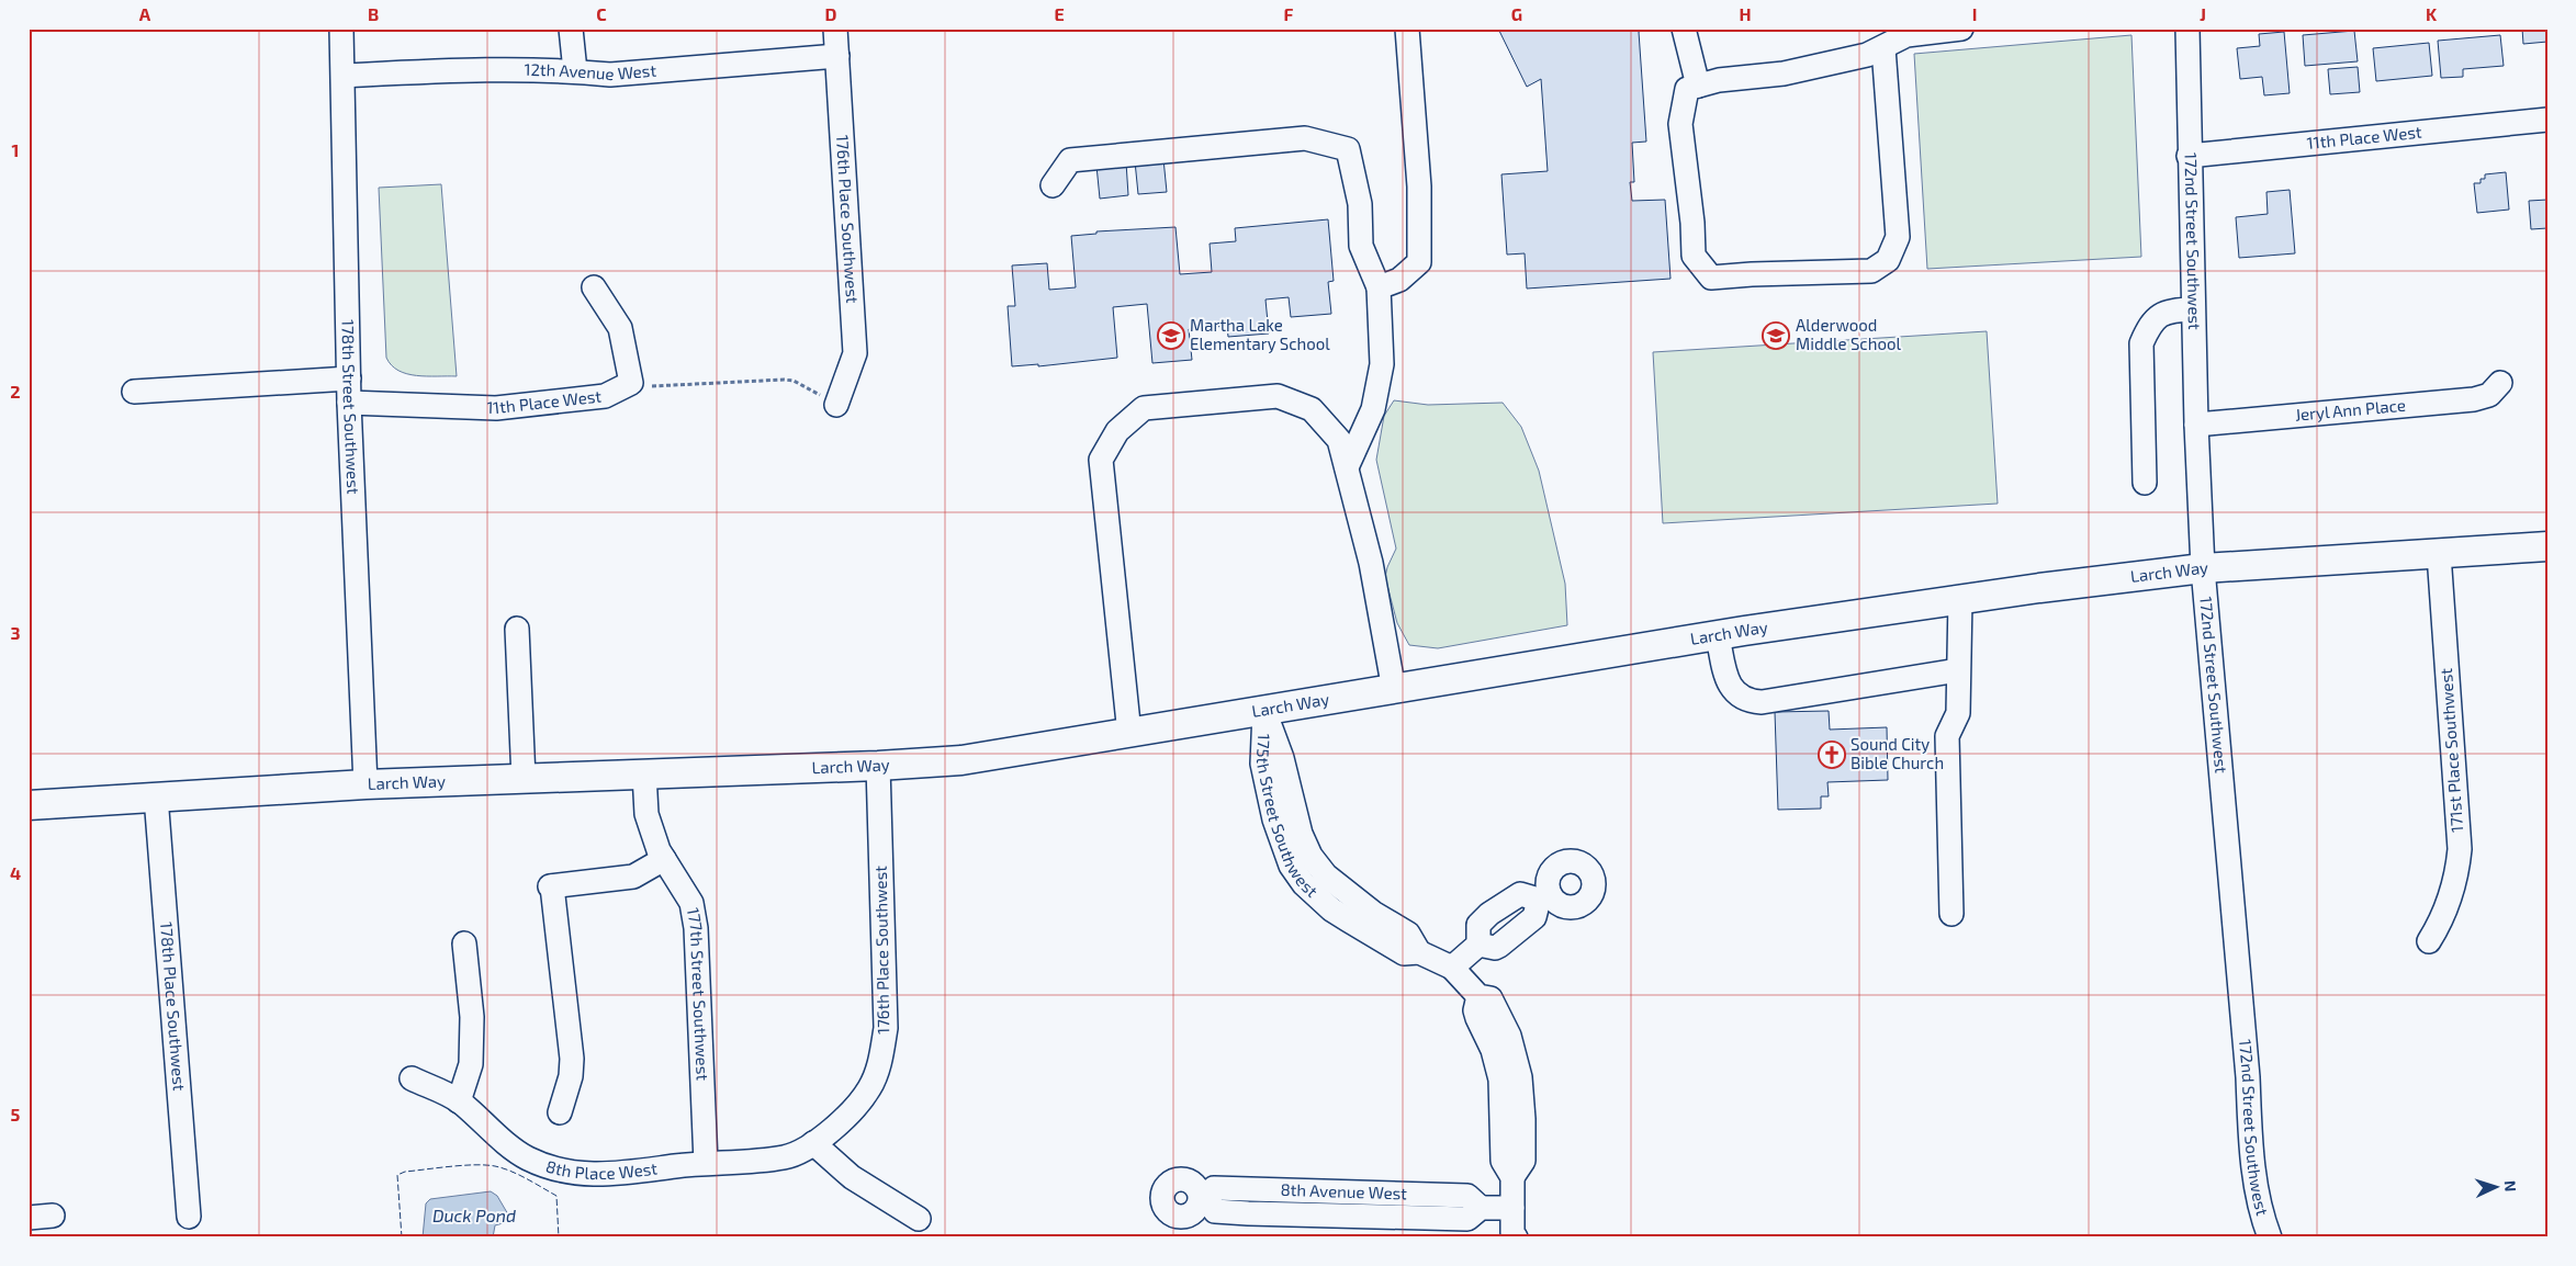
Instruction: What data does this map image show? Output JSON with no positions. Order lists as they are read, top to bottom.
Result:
{
  "streets": {
    "main road": ["Larch Way"],
    "street": [
      "12th Avenue West",
      "11th Place West",
      "176th Place Southwest",
      "172nd Street Southwest",
      "178th Street Southwest",
      "Jeryl Ann Place",
      "171st Place Southwest",
      "175th Street Southwest",
      "177th Street Southwest",
      "178th Place Southwest",
      "8th Place West",
      "8th Avenue West"
    ]
  },
  "crossings": [
    ["12th Avenue West", "176th Place Southwest"],
    ["12th Avenue West", "178th Street Southwest"],
    ["11th Place West", "172nd Street Southwest"],
    ["11th Place West", "178th Street Southwest"],
    ["176th Place Southwest", "Larch Way"],
    ["176th Place Southwest", "8th Place West"],
    ["172nd Street Southwest", "Jeryl Ann Place"],
    ["172nd Street Southwest", "Larch Way"],
    ["178th Street Southwest", "Larch Way"],
    ["Larch Way", "171st Place Southwest"],
    ["Larch Way", "175th Street Southwest"],
    ["Larch Way", "177th Street Southwest"],
    ["Larch Way", "178th Place Southwest"],
    ["175th Street Southwest", "8th Avenue West"],
    ["177th Street Southwest", "8th Place West"]
  ],
  "water": ["Duck Pond"],
  "places": {
    "school or university": ["Martha Lake Elementary School", "Alderwood Middle School"],
    "church": ["Sound City Bible Church"]
  },
  "north": "right",
  "grid": {
    "columns": [
      "A",
      "B",
      "C",
      "D",
      "E",
      "F",
      "G",
      "H",
      "I",
      "J",
      "K"
    ],
    "rows": [
      "1",
      "2",
      "3",
      "4",
      "5"
    ]
  }
}
